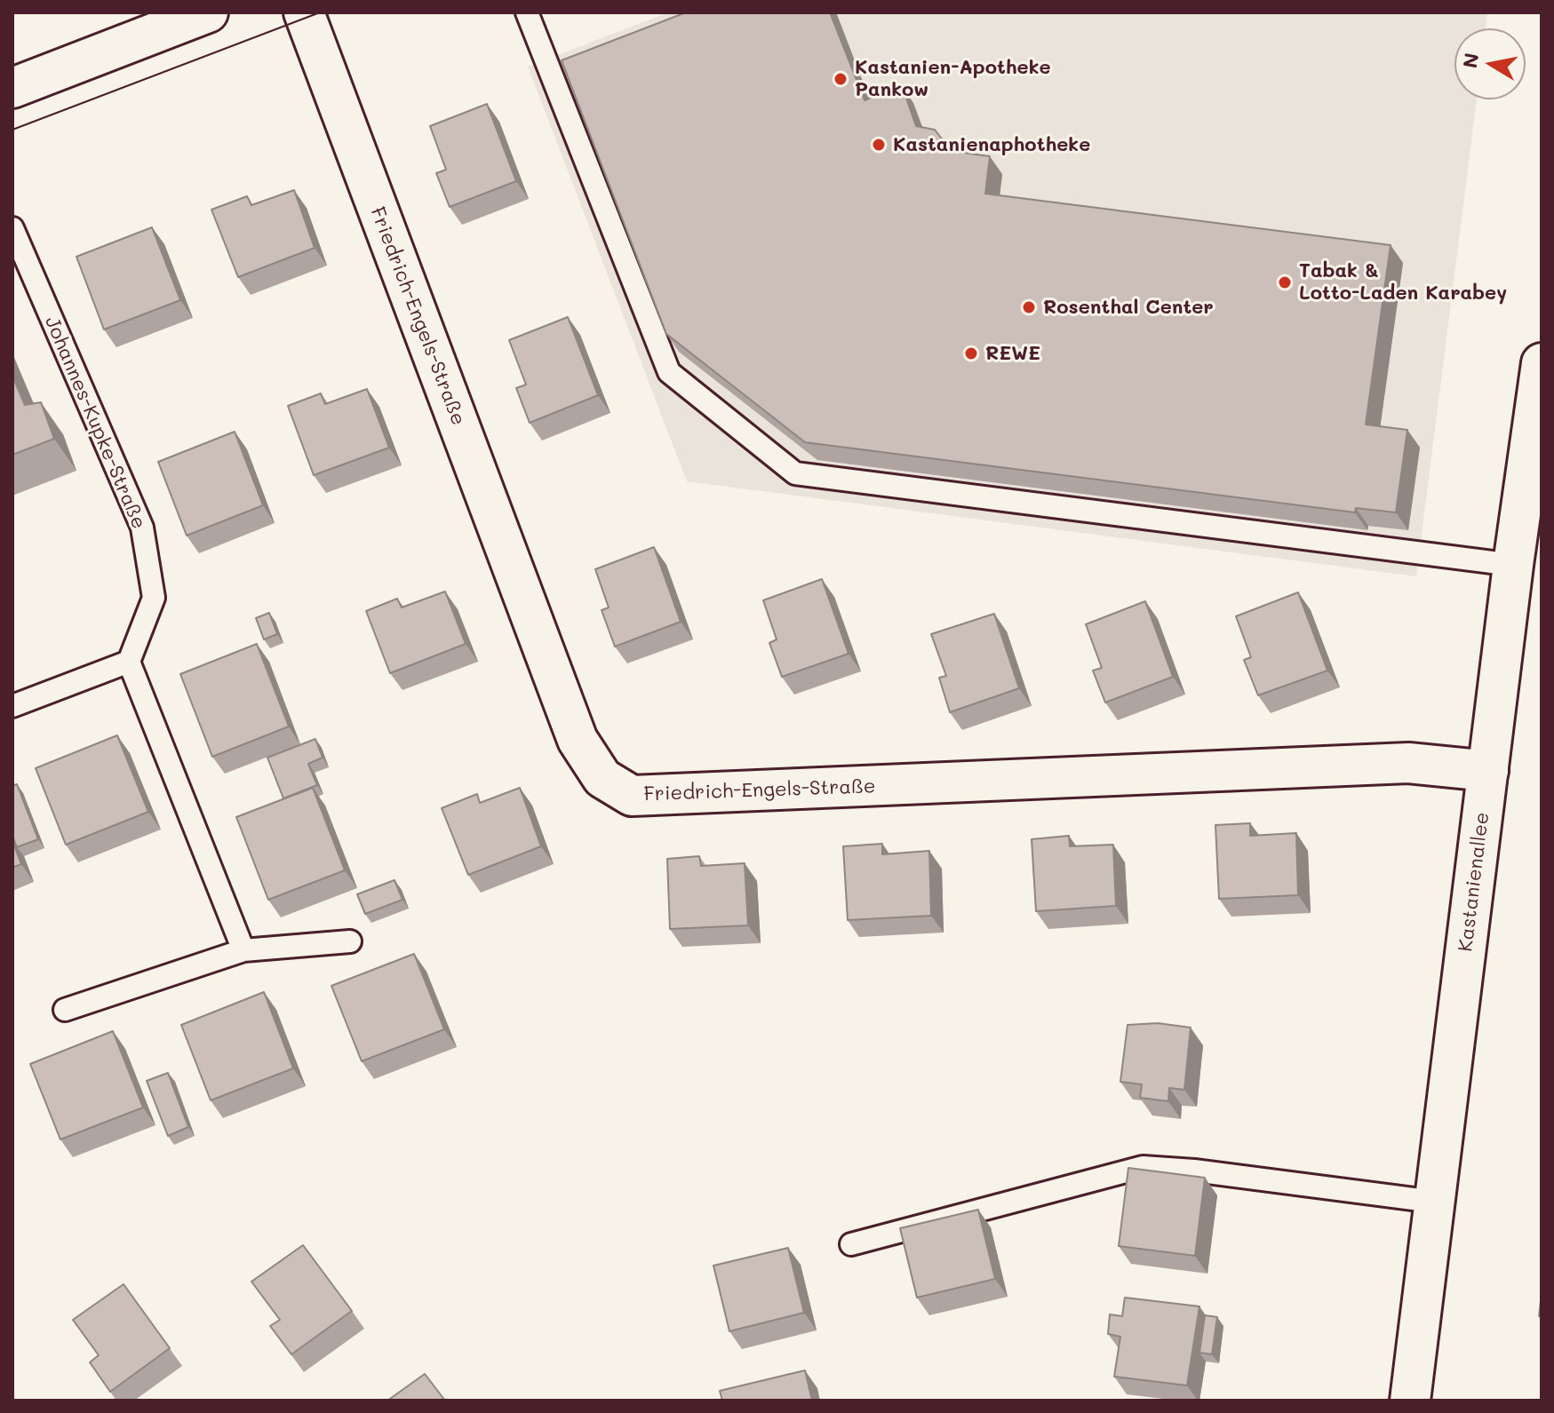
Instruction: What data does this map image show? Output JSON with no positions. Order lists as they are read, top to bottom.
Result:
{
  "streets": {
    "street": ["Friedrich-Engels-Straße", "Kastanienallee"],
    "lane": ["Johannes-Kupke-Straße"]
  },
  "crossings": [
    ["Friedrich-Engels-Straße", "Kastanienallee"]
  ],
  "places": [
    "Kastanien-Apotheke Pankow",
    "Kastanienaphotheke",
    "Tabak & Lotto-Laden Karabey",
    "Rosenthal Center",
    "REWE"
  ],
  "north": "left"
}
